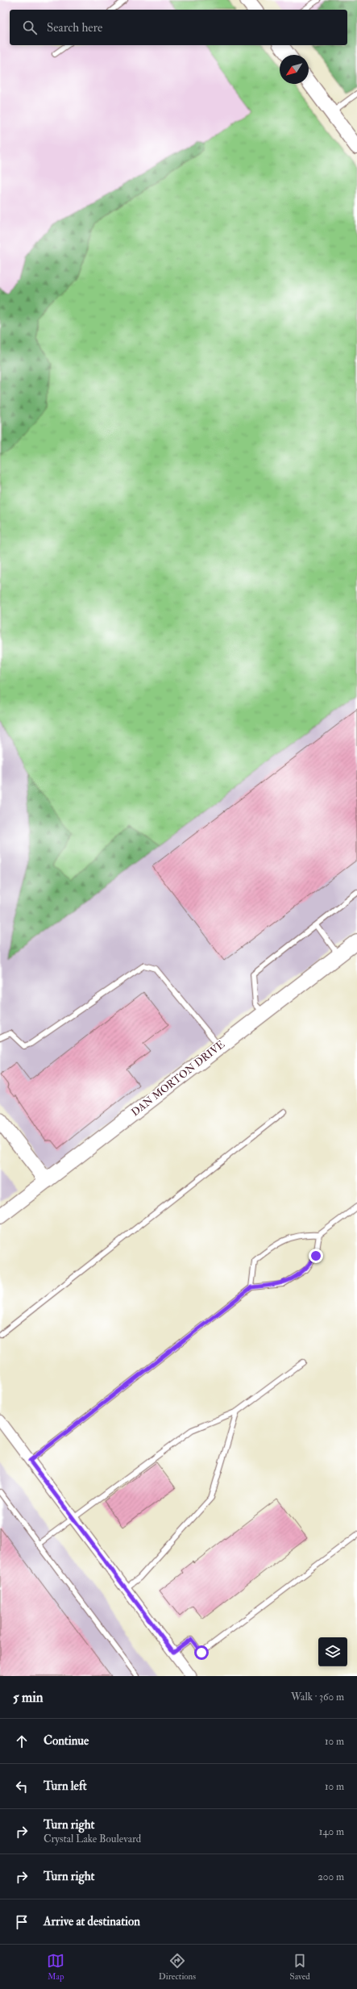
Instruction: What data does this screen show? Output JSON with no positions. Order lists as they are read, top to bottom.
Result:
{
  "streets": {
    "street": ["DAN MORTON DRIVE"]
  },
  "north": "bottom left",
  "page": {
    "search": "Search here",
    "heading": ["5 min", "Walk · 360 m"],
    "list": [
      ["Continue", "10 m"],
      ["Turn left", "10 m"],
      ["Turn right", "Crystal Lake Boulevard", "140 m"],
      ["Turn right", "200 m"],
      "Arrive at destination"
    ],
    "nav": ["Map", "Directions", "Saved"]
  }
}
